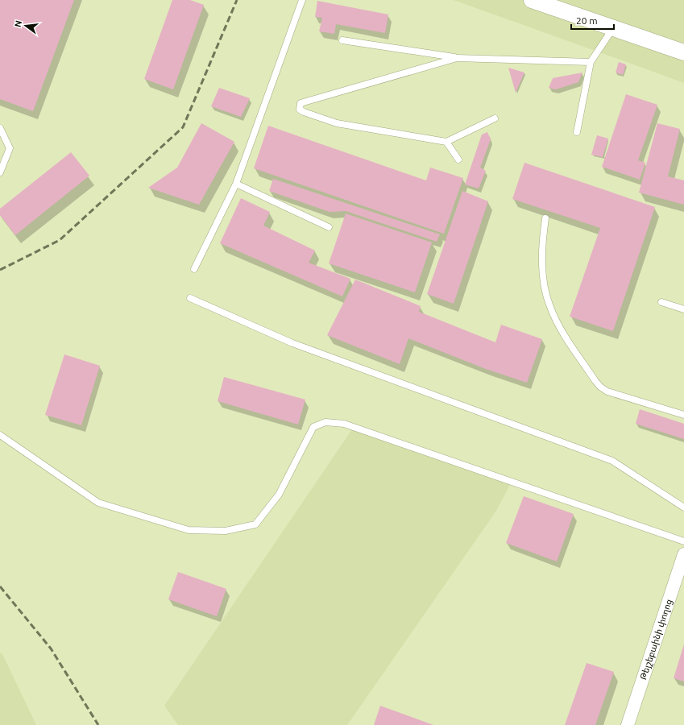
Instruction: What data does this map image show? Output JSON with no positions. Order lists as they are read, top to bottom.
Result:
{
  "streets": {
    "street": ["Թեյշեբաինի փողոց"]
  },
  "scale_bar": "20 m",
  "north": "left"
}
